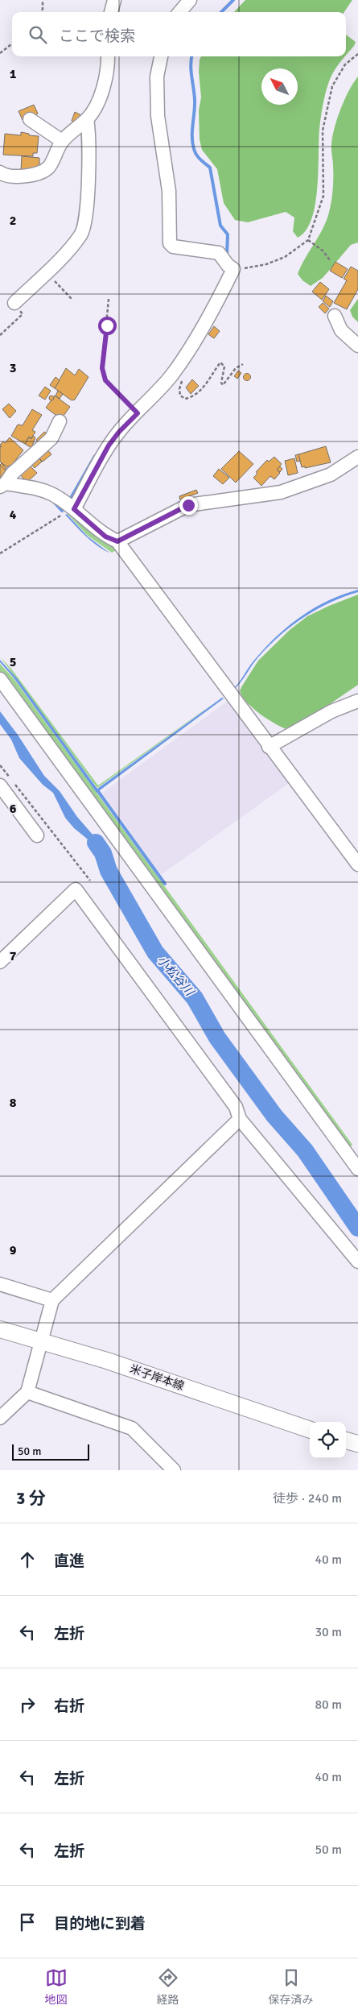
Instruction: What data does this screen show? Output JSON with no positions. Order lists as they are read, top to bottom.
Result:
{
  "streets": {
    "main road": ["米子岸本線"]
  },
  "water": ["小松谷川"],
  "scale_bar": "50 m",
  "north": "top left",
  "page": {
    "search": "ここで検索",
    "scale": "50 m",
    "heading": ["3 分", "徒歩 · 240 m"],
    "list": [
      ["直進", "40 m"],
      ["左折", "30 m"],
      ["右折", "80 m"],
      ["左折", "40 m"],
      ["左折", "50 m"],
      "目的地に到着"
    ],
    "nav": ["地図", "経路", "保存済み"]
  },
  "grid": {
    "rows": [
      "1",
      "2",
      "3",
      "4",
      "5",
      "6",
      "7",
      "8",
      "9"
    ]
  }
}
